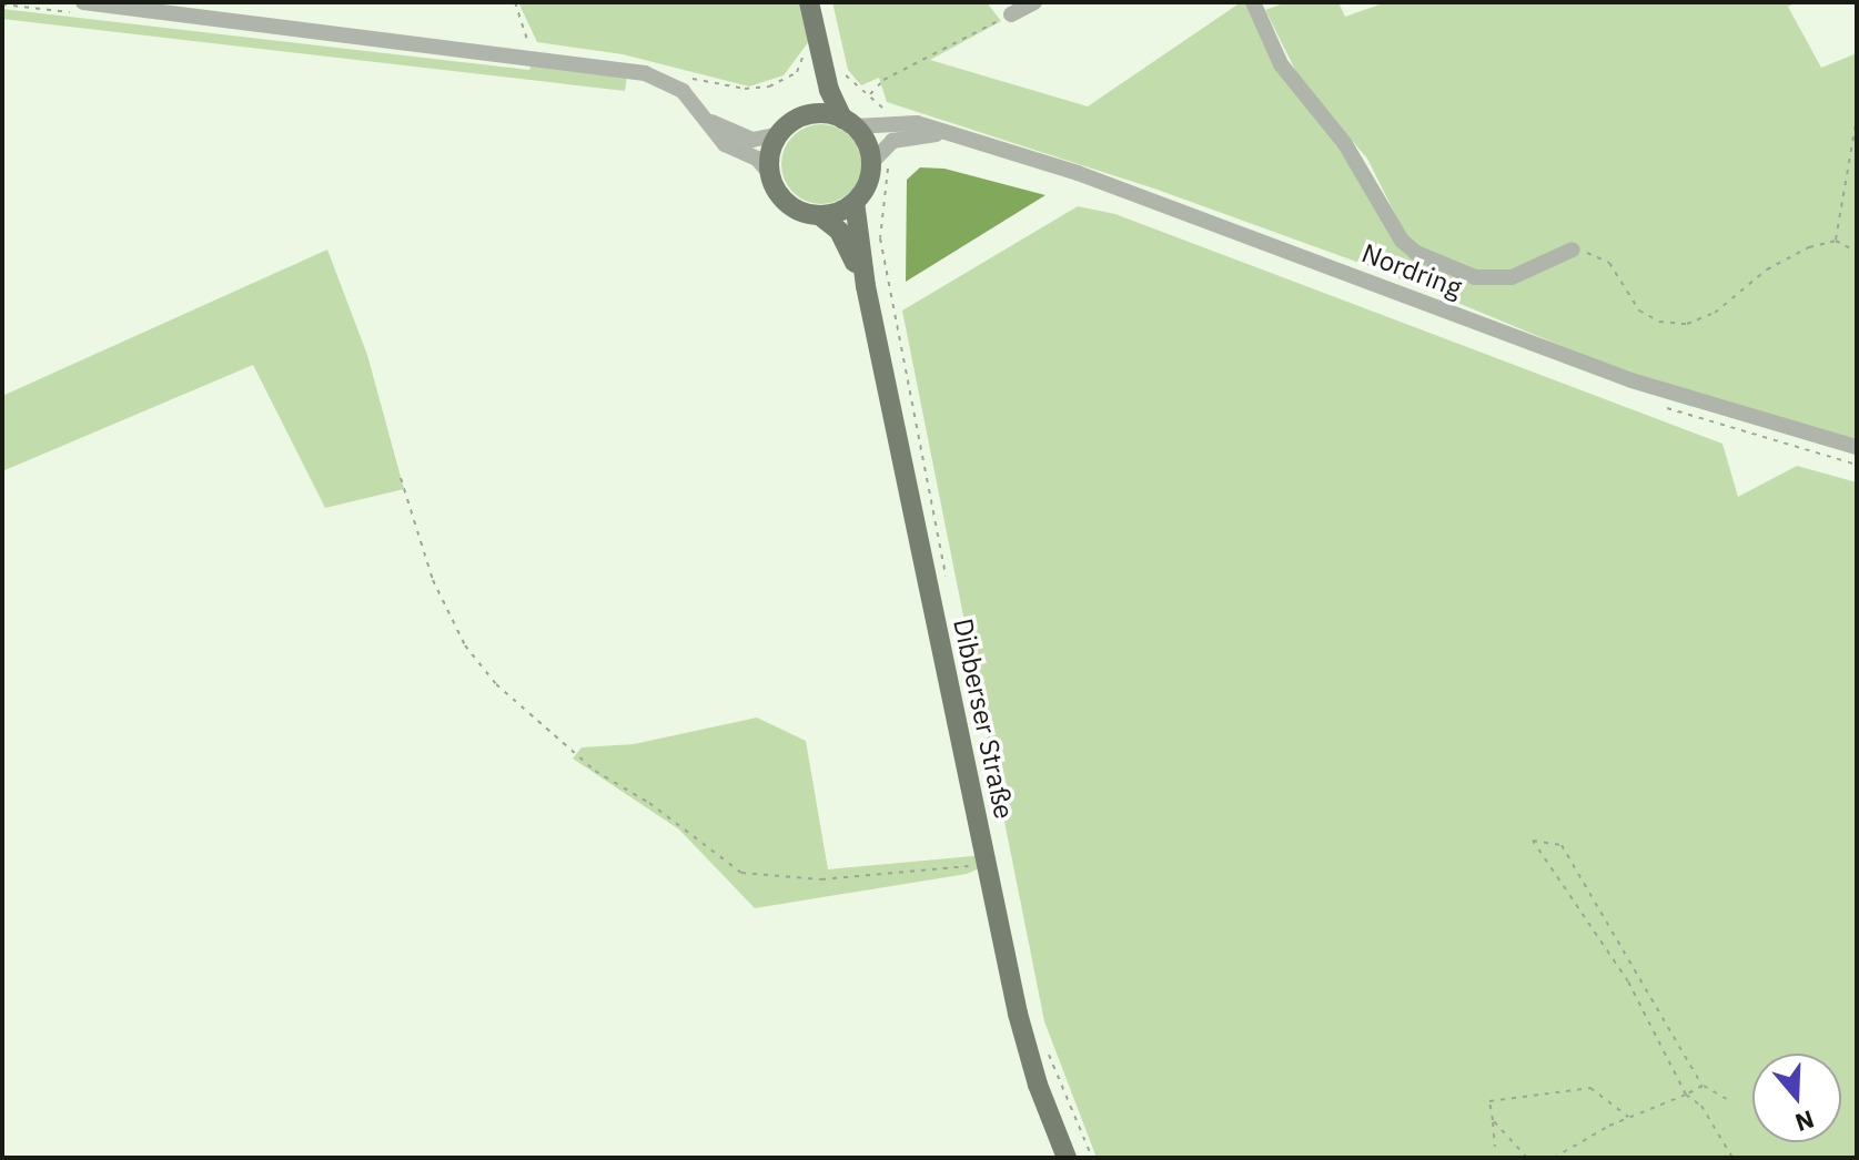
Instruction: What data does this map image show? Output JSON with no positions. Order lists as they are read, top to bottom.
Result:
{
  "streets": {
    "main road": ["Dibberser Straße"],
    "street": ["Nordring"]
  },
  "crossings": [
    ["Nordring", "Dibberser Straße"]
  ],
  "north": "bottom"
}
